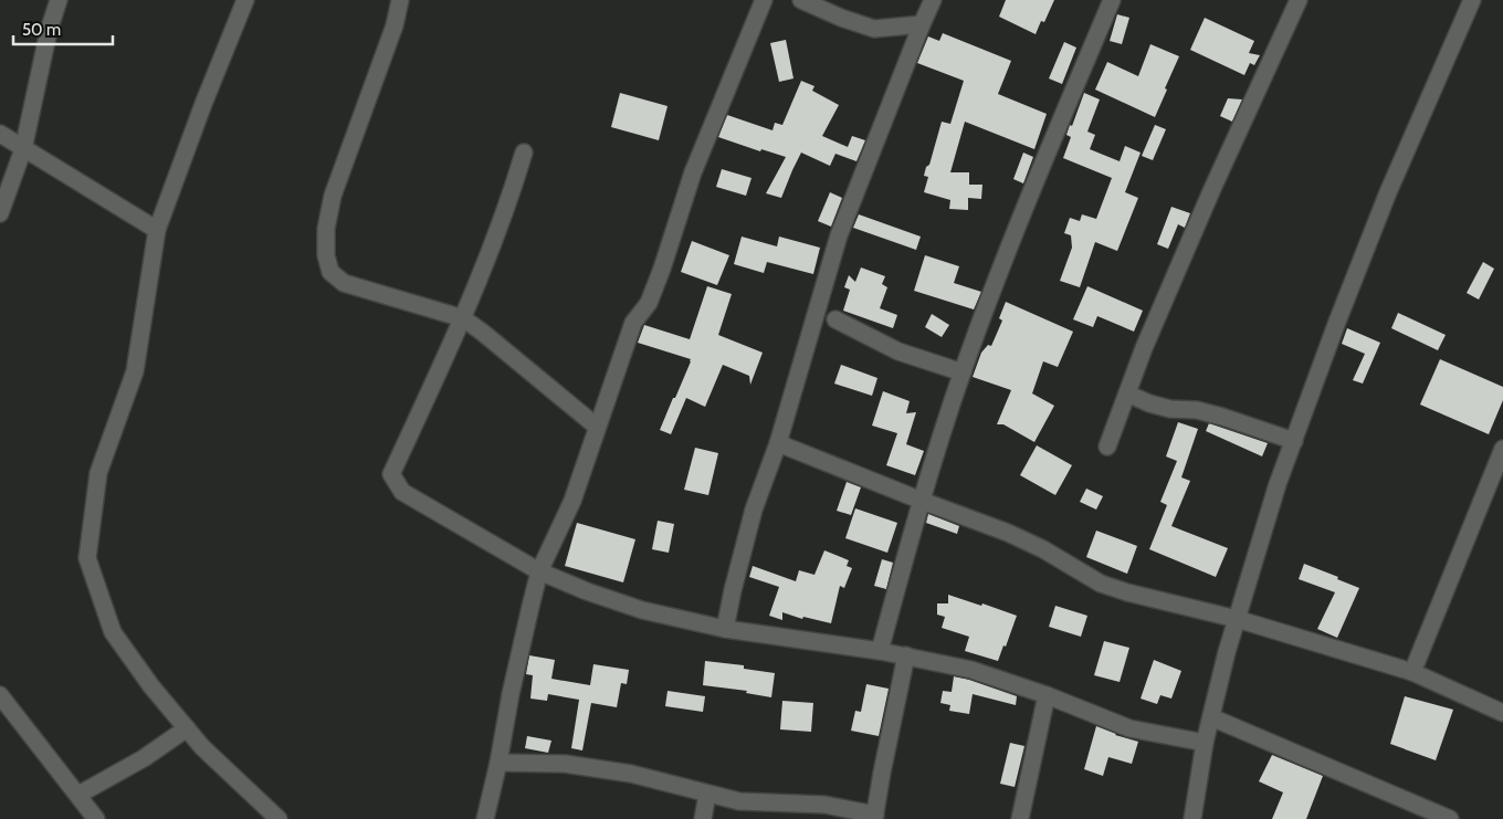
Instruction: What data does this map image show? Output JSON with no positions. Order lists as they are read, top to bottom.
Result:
{
  "scale_bar": "50 m"
}
